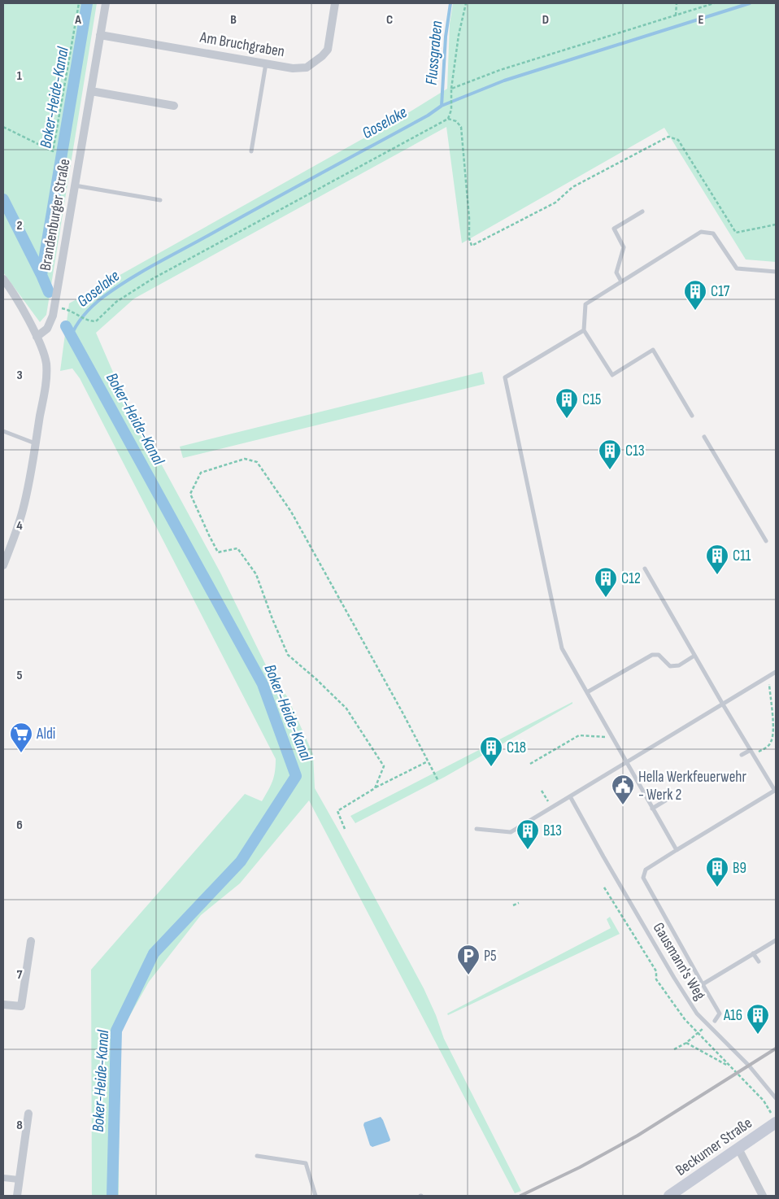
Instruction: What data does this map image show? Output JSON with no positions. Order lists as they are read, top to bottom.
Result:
{
  "streets": {
    "main road": ["Beckumer Straße"],
    "street": ["Am Bruchgraben", "Brandenburger Straße"],
    "lane": ["Gausmann's Weg"]
  },
  "crossings": [
    ["Am Bruchgraben", "Brandenburger Straße"]
  ],
  "water": ["Flussgraben", "Boker-Heide-Kanal", "Goselake"],
  "places": {
    "building": [
      "C17",
      "C15",
      "C13",
      "C11",
      "C12",
      "C18",
      "B13",
      "B9",
      "A16"
    ],
    "supermarket": ["Aldi"],
    "public building": ["Hella Werkfeuerwehr - Werk 2"],
    "parking": ["P5"]
  },
  "grid": {
    "columns": [
      "A",
      "B",
      "C",
      "D",
      "E"
    ],
    "rows": [
      "1",
      "2",
      "3",
      "4",
      "5",
      "6",
      "7",
      "8"
    ]
  }
}
